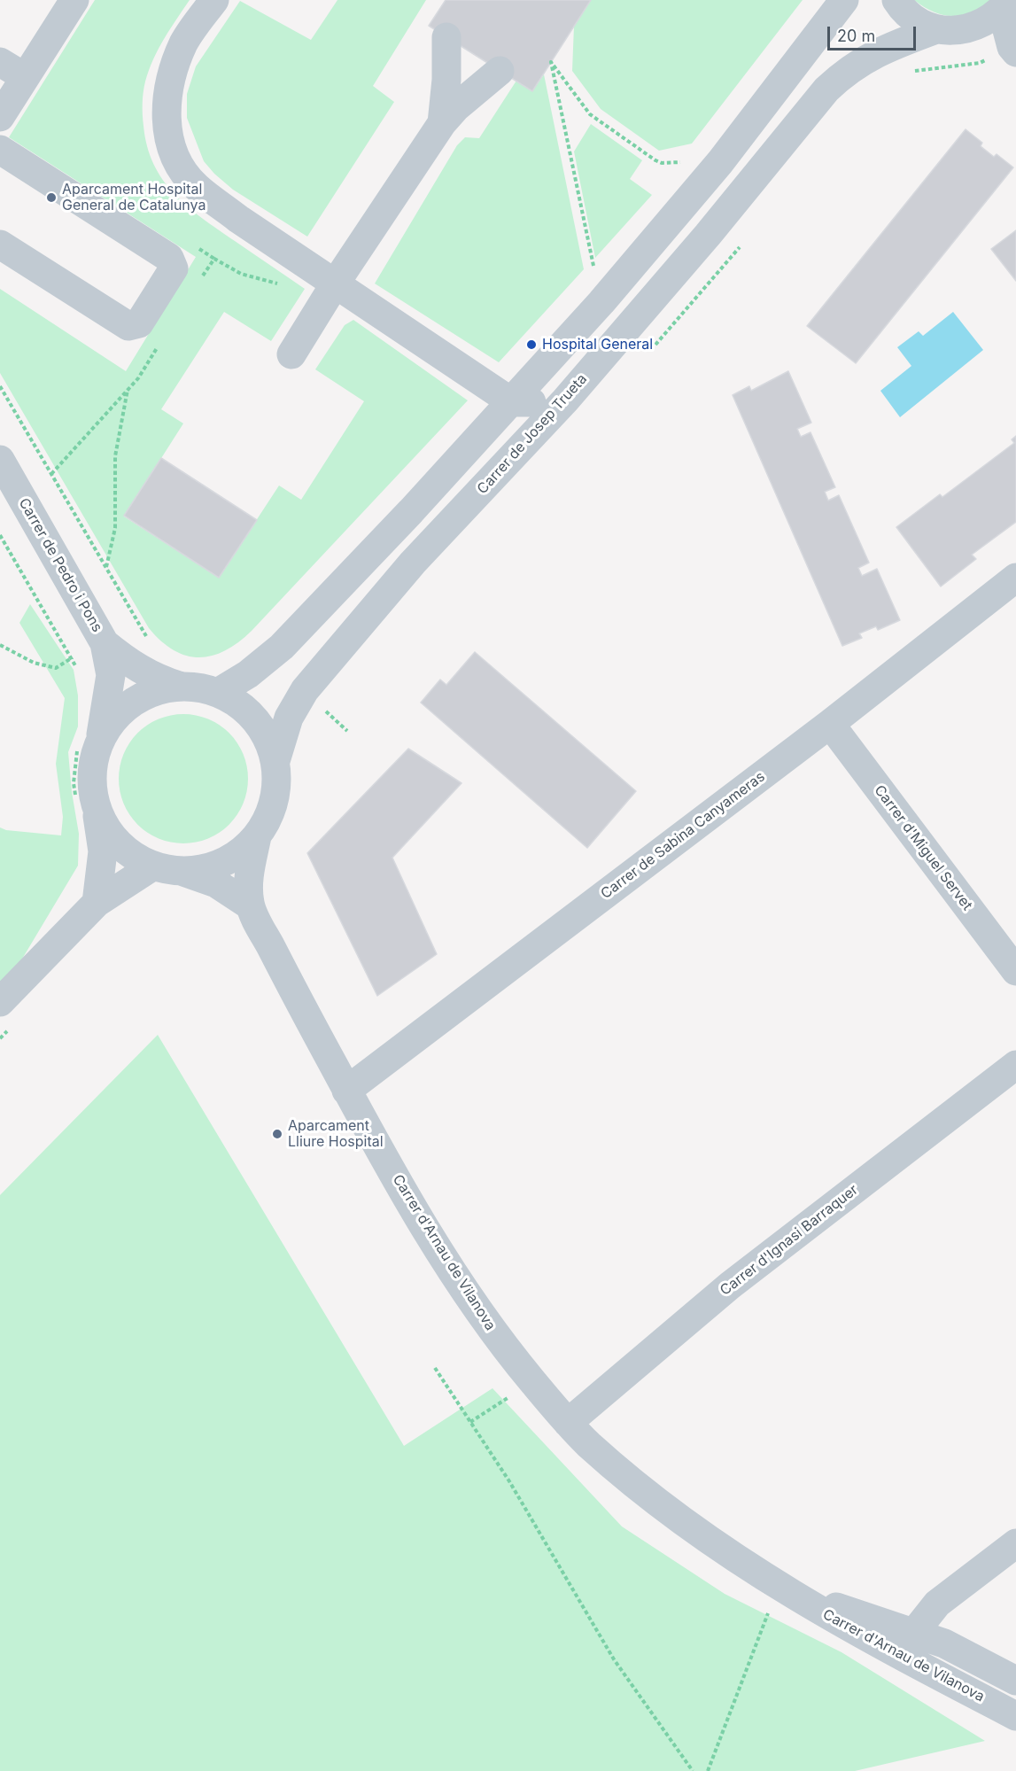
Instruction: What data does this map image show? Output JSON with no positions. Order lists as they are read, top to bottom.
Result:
{
  "streets": {
    "street": [
      "Carrer de Josep Trueta",
      "Carrer de Pedro i Pons",
      "Carrer de Sabina Canyameras",
      "Carrer d'Miguel Servet",
      "Carrer d'Ignasi Barraquer",
      "Carrer d'Arnau de Vilanova"
    ]
  },
  "crossings": [
    ["Carrer de Josep Trueta", "Carrer de Pedro i Pons"],
    ["Carrer de Josep Trueta", "Carrer d'Arnau de Vilanova"],
    ["Carrer de Pedro i Pons", "Carrer d'Arnau de Vilanova"],
    ["Carrer de Sabina Canyameras", "Carrer d'Miguel Servet"],
    ["Carrer de Sabina Canyameras", "Carrer d'Arnau de Vilanova"],
    ["Carrer d'Ignasi Barraquer", "Carrer d'Arnau de Vilanova"]
  ],
  "places": ["Aparcament Hospital General de Catalunya", "Hospital General", "Aparcament Lliure Hospital"],
  "scale_bar": "20 m"
}
